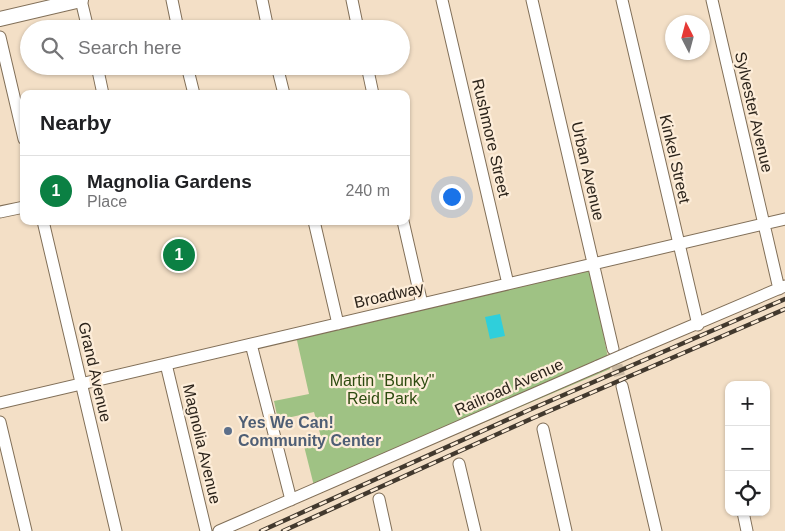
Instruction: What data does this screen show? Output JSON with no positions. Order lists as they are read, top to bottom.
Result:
{
  "streets": {
    "street": [
      "Sylvester Avenue",
      "Rushmore Street",
      "Kinkel Street",
      "Urban Avenue",
      "Broadway",
      "Grand Avenue",
      "Railroad Avenue",
      "Magnolia Avenue"
    ]
  },
  "crossings": [
    ["Sylvester Avenue", "Broadway"],
    ["Sylvester Avenue", "Railroad Avenue"],
    ["Rushmore Street", "Broadway"],
    ["Kinkel Street", "Broadway"],
    ["Kinkel Street", "Railroad Avenue"],
    ["Urban Avenue", "Broadway"],
    ["Broadway", "Grand Avenue"],
    ["Broadway", "Magnolia Avenue"]
  ],
  "parks": ["Martin \"Bunky\" Reid Park"],
  "places": ["Yes We Can! Community Center"],
  "north": "top",
  "page": {
    "search": "Search here",
    "heading": "Nearby",
    "list": [
      {
        "mark": "1",
        "name": "Magnolia Gardens",
        "note": "Place",
        "value": "240 m"
      }
    ],
    "pins": "1",
    "map_buttons": ["+", "−"]
  }
}
